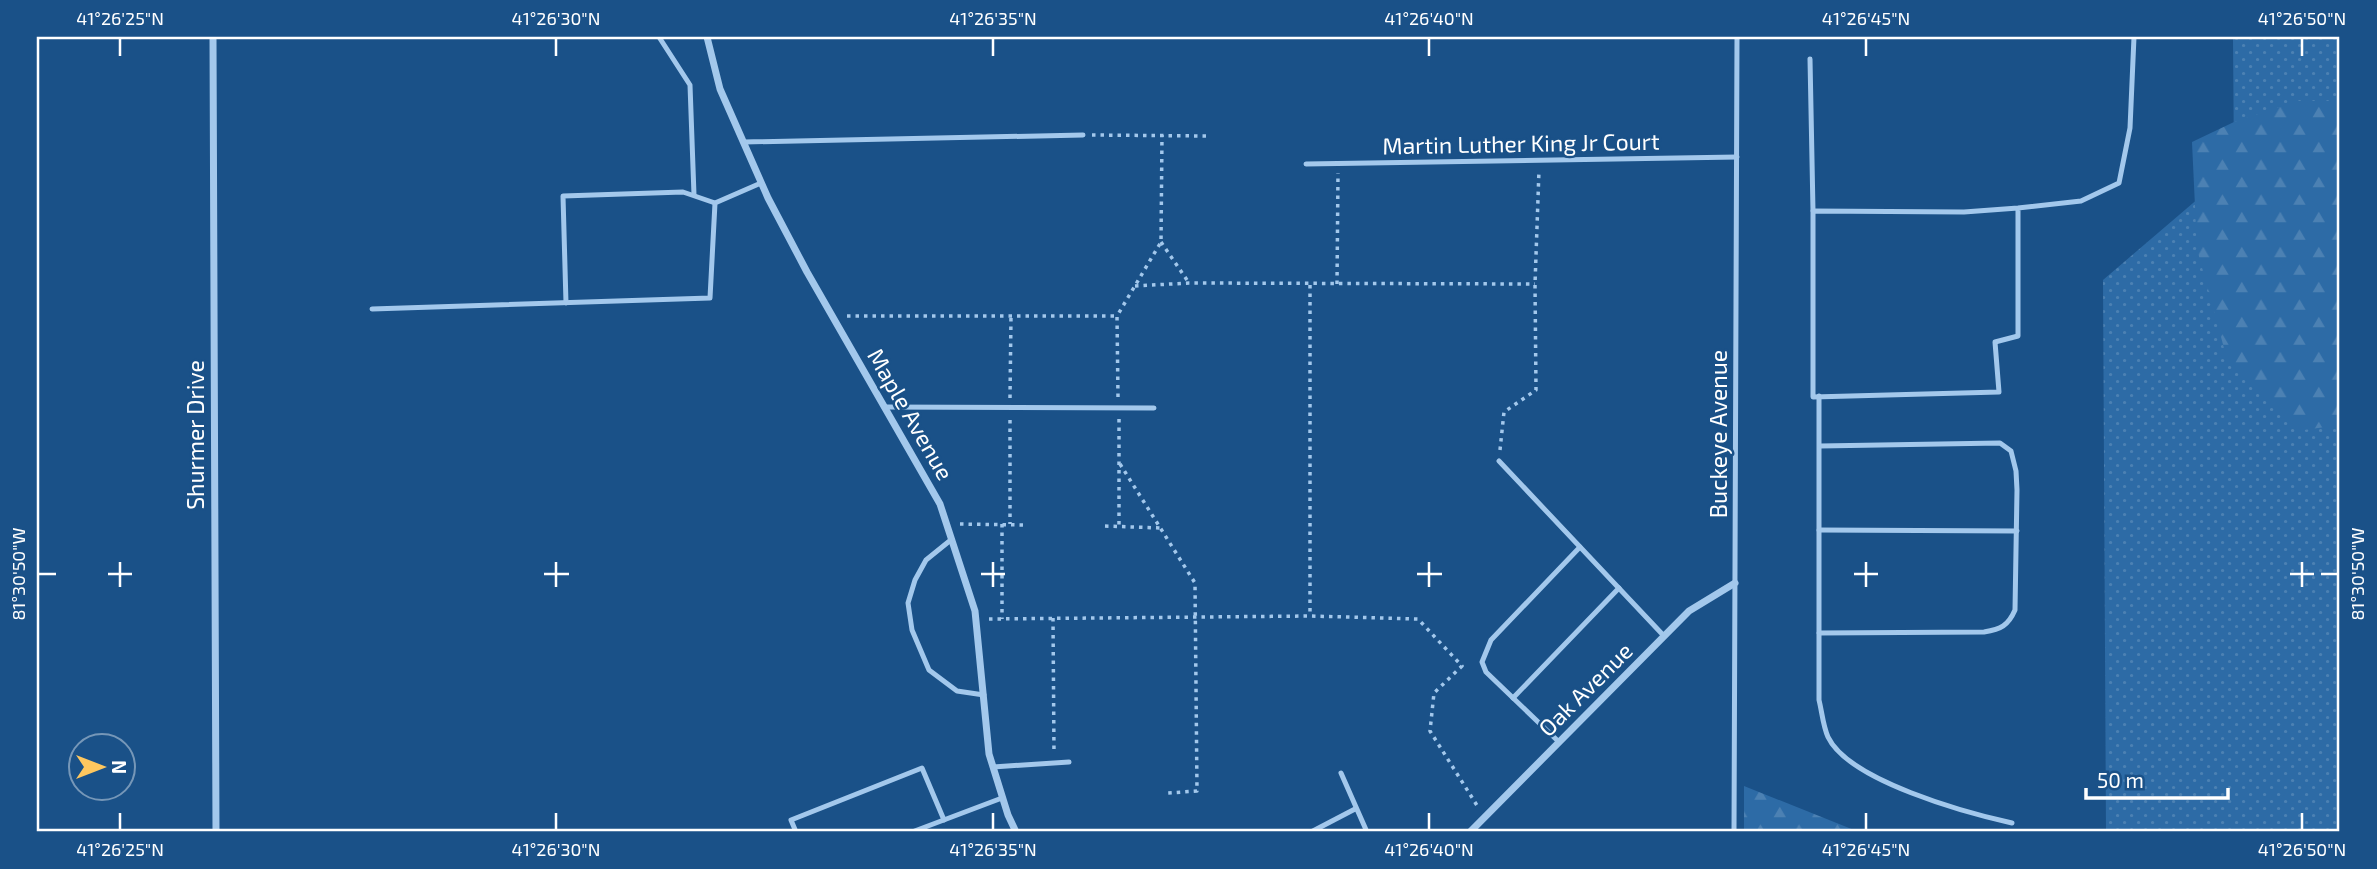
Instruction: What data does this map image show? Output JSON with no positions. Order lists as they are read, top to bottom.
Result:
{
  "streets": {
    "street": ["Maple Avenue", "Shurmer Drive", "Oak Avenue"],
    "lane": ["Martin Luther King Jr Court", "Buckeye Avenue"]
  },
  "crossings": [
    ["Martin Luther King Jr Court", "Buckeye Avenue"],
    ["Buckeye Avenue", "Oak Avenue"]
  ],
  "scale_bar": "50 m",
  "north": "right",
  "coordinates": [
    "41°26'25\"N",
    "41°26'30\"N",
    "41°26'35\"N",
    "41°26'40\"N",
    "41°26'45\"N",
    "41°26'50\"N",
    "81°30'50\"W"
  ]
}
